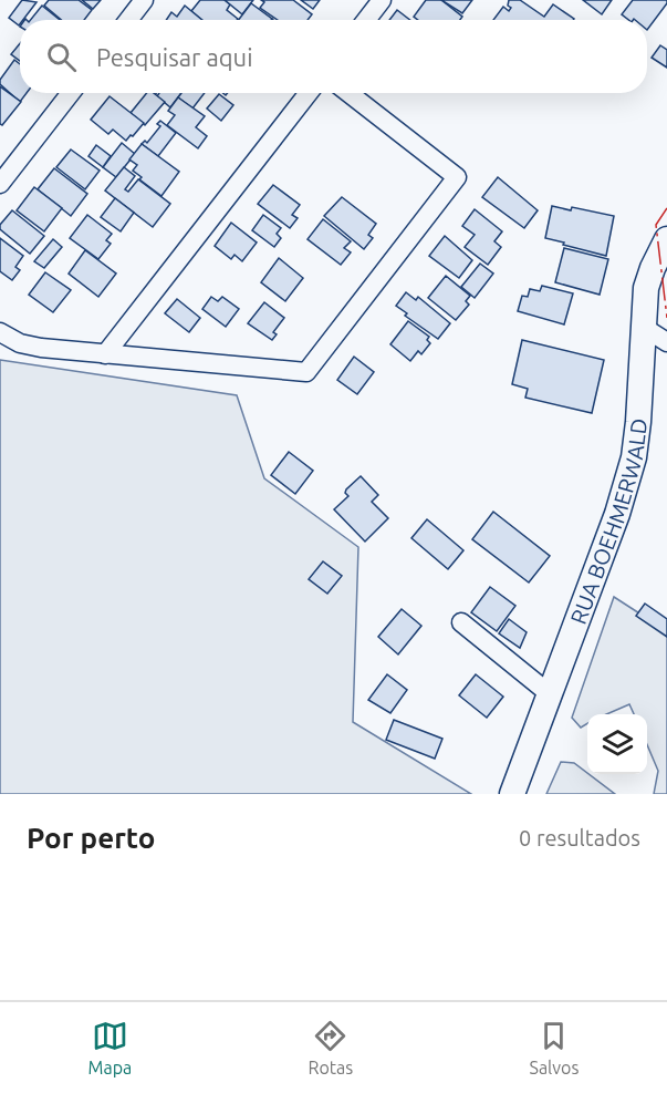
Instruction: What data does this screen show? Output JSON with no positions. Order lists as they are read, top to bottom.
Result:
{
  "streets": {
    "main road": ["RUA BOEHMERWALD"]
  },
  "page": {
    "search": "Pesquisar aqui",
    "heading": ["Por perto", "0 resultados"],
    "nav": ["Mapa", "Rotas", "Salvos"]
  }
}
